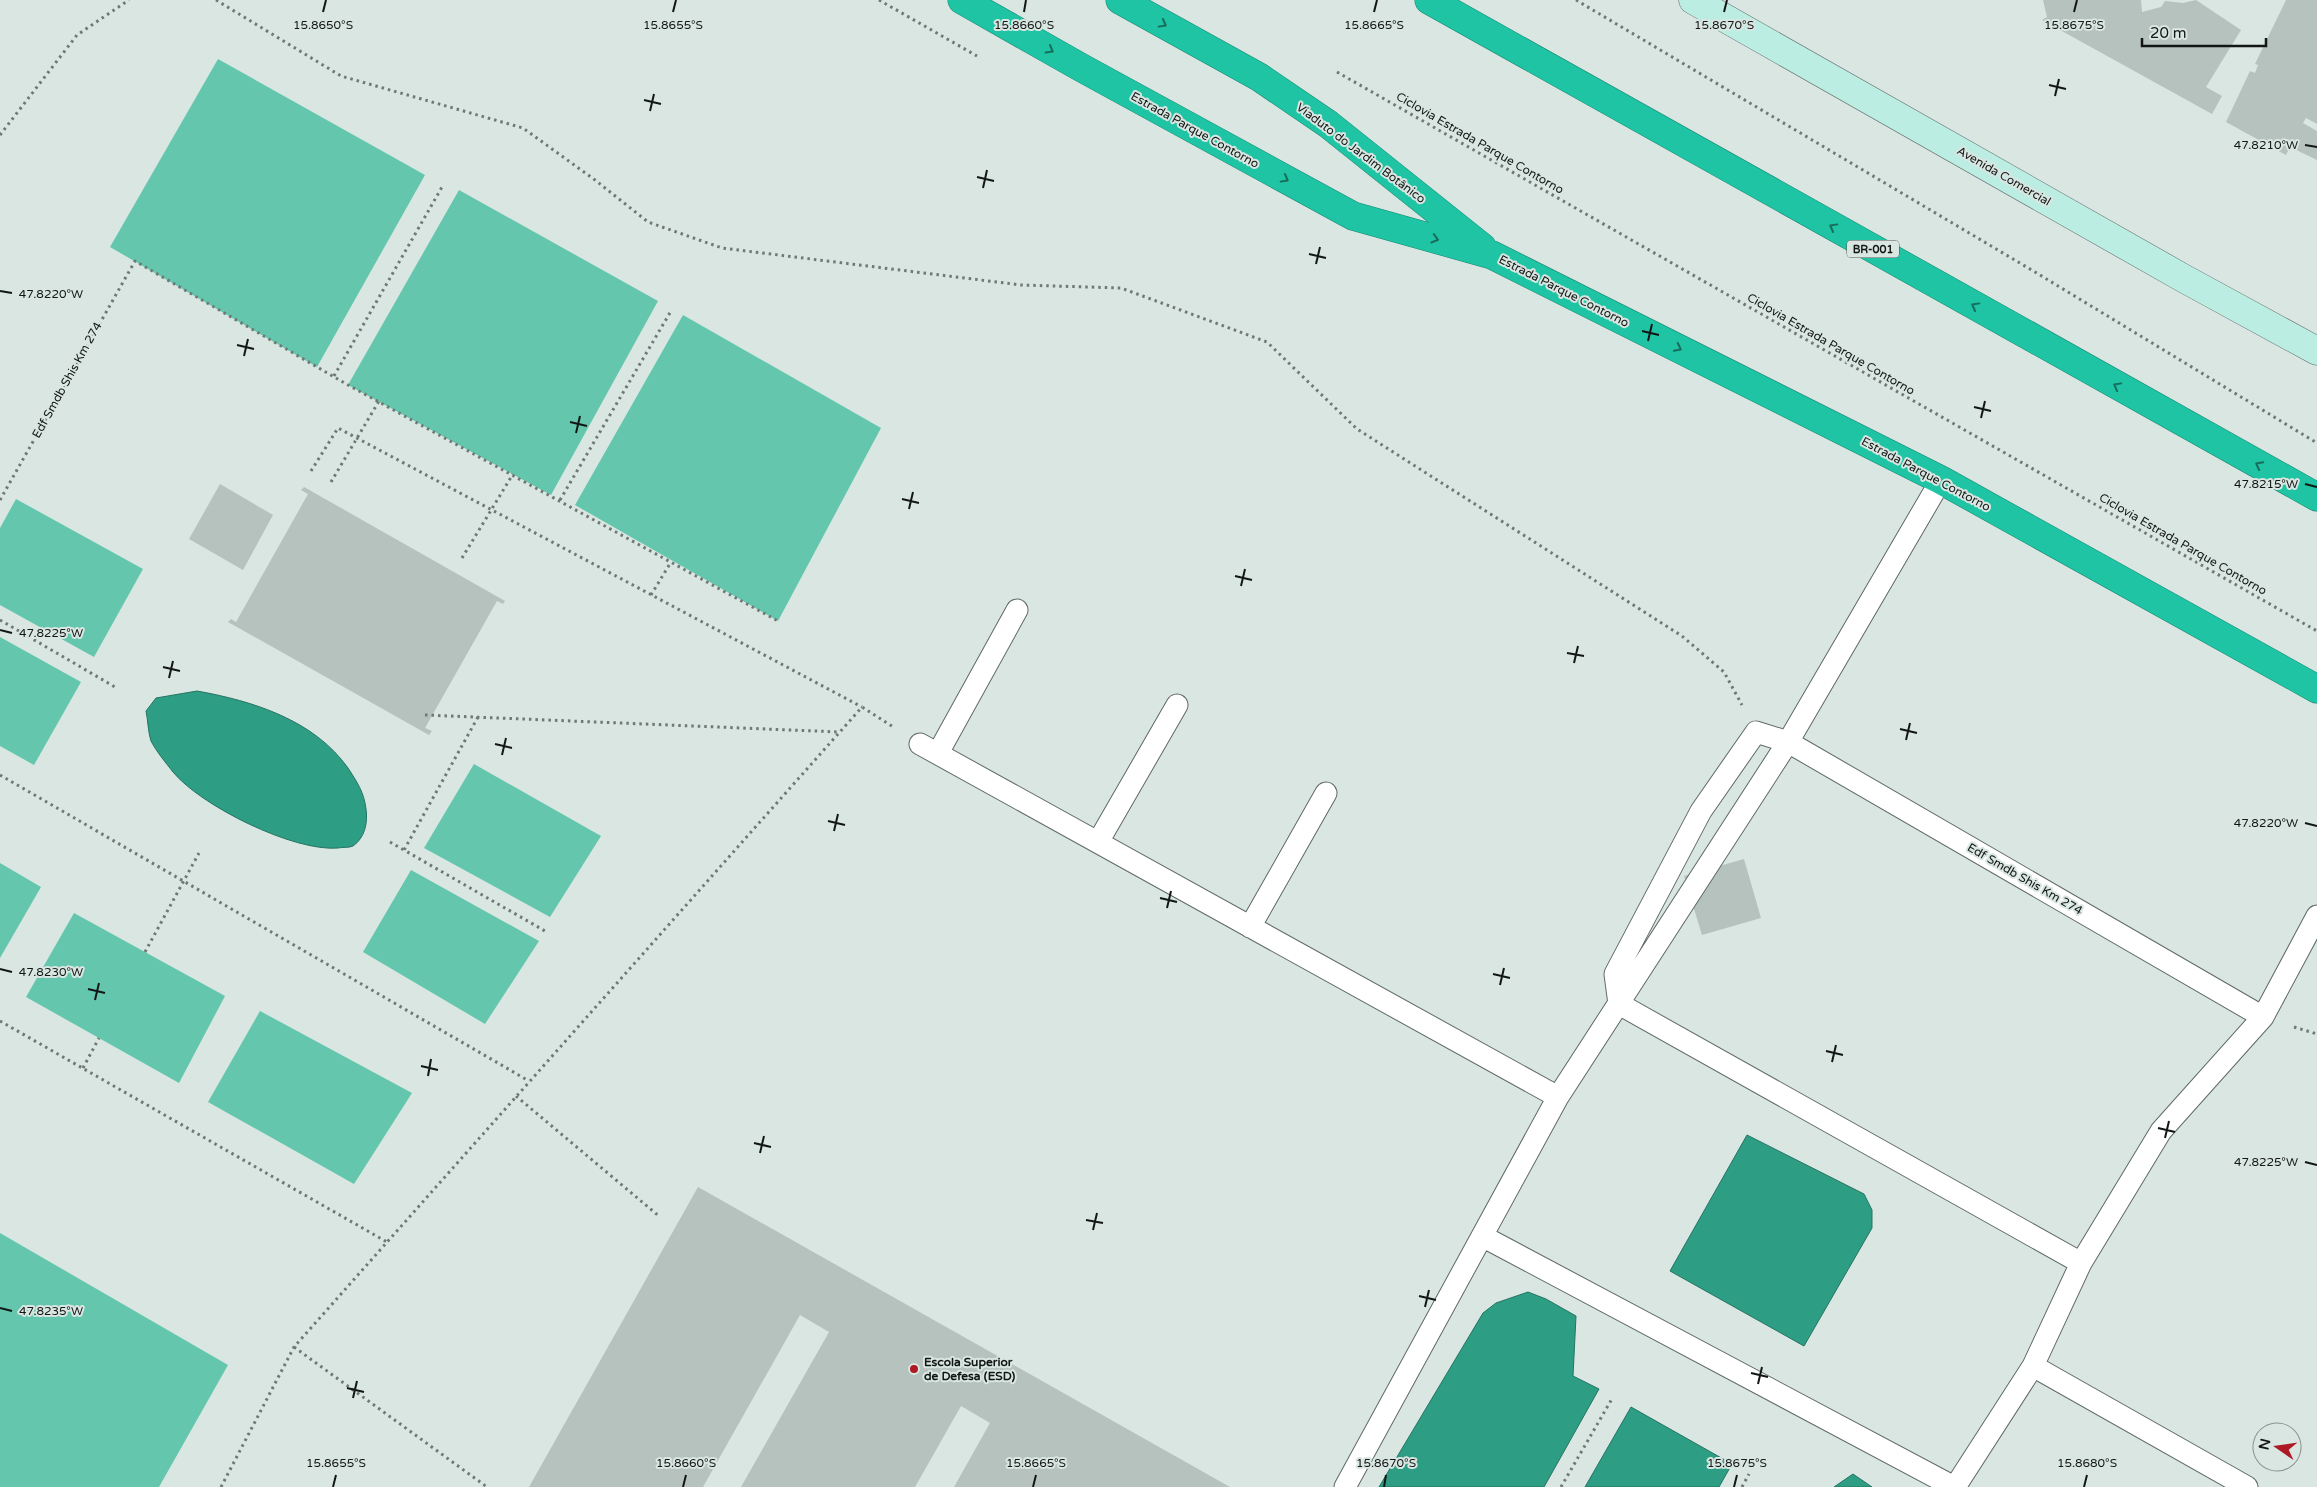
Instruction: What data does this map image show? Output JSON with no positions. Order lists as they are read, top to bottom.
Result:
{
  "streets": {
    "highway": ["Estrada Parque Contorno", "Viaduto do Jardim Botânico", "BR-001"],
    "street": ["Avenida Comercial"],
    "lane": ["Edf Smdb Shis Km 274"],
    "path": ["Ciclovia Estrada Parque Contorno"]
  },
  "crossings": [
    ["Estrada Parque Contorno", "Viaduto do Jardim Botânico"]
  ],
  "places": ["Escola Superior de Defesa (ESD)"],
  "scale_bar": "20 m",
  "north": "left",
  "coordinates": [
    "15.8650°S",
    "15.8670°S",
    "15.8655°S",
    "15.8660°S",
    "15.8665°S",
    "15.8675°S",
    "47.8210°W",
    "47.8220°W",
    "47.8215°W",
    "47.8225°W",
    "47.8230°W",
    "47.8235°W",
    "15.8680°S"
  ]
}
